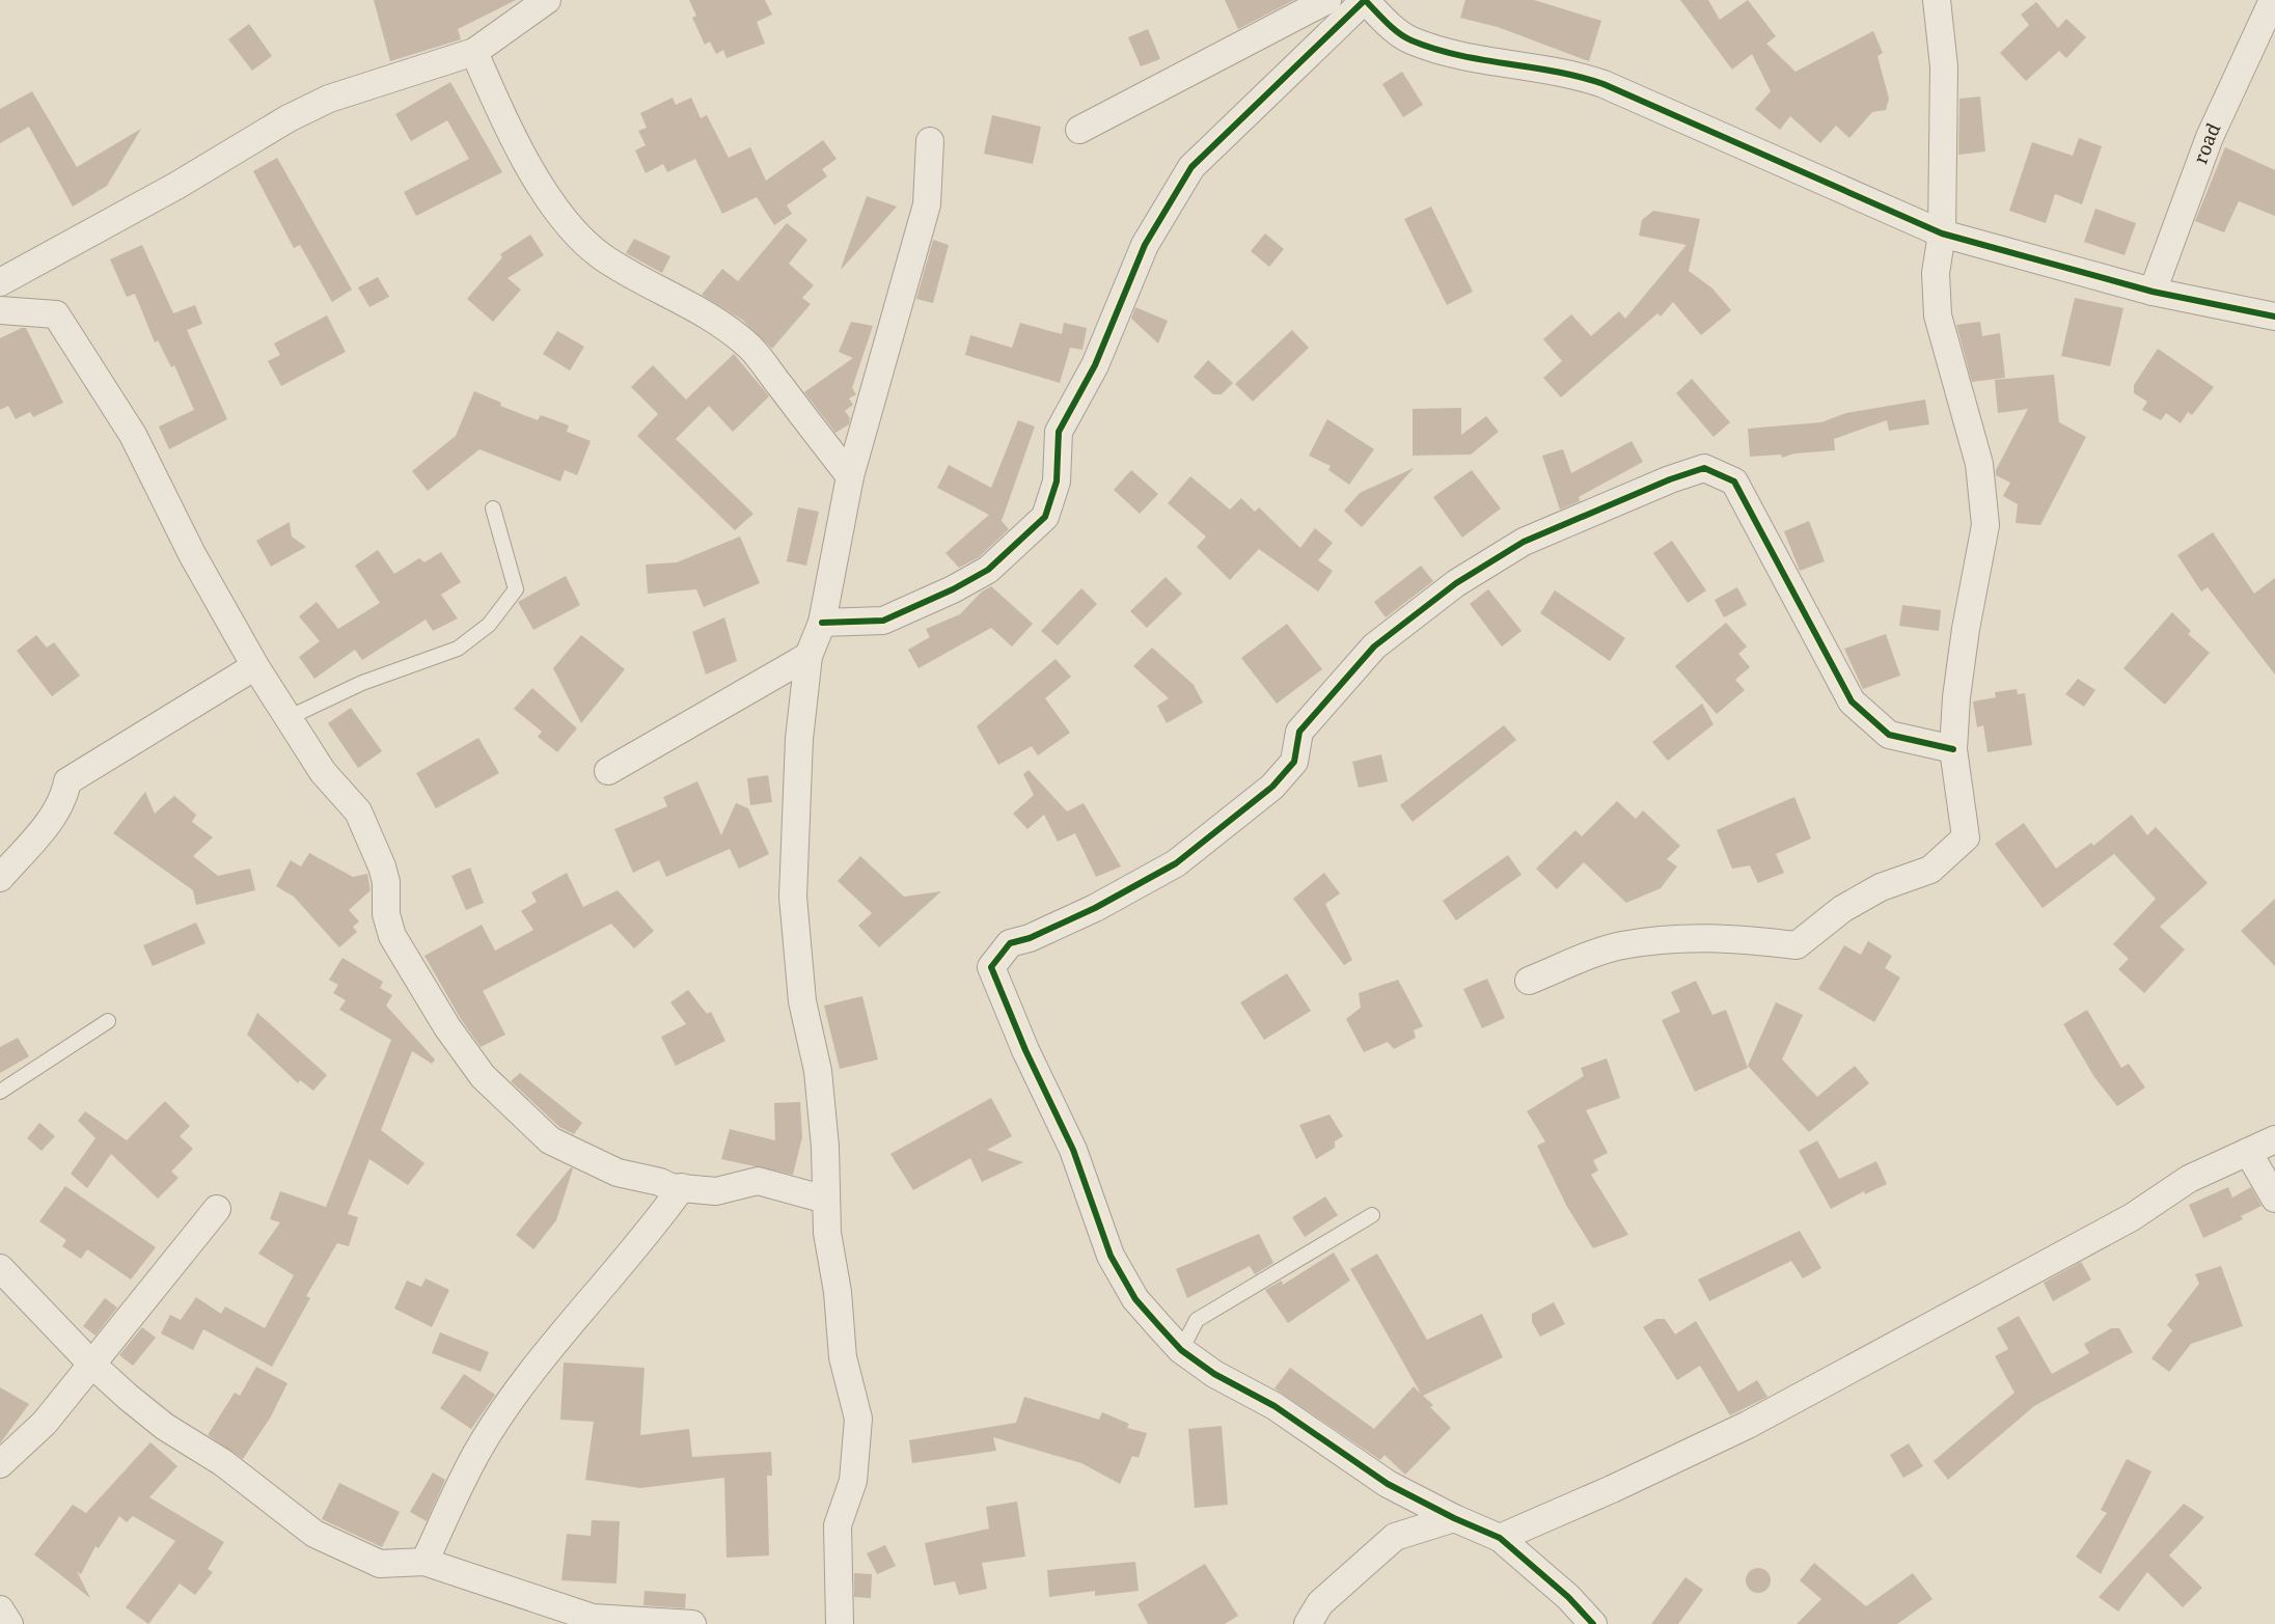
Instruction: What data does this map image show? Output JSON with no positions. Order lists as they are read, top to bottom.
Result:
{
  "streets": {
    "street": ["road"]
  }
}
